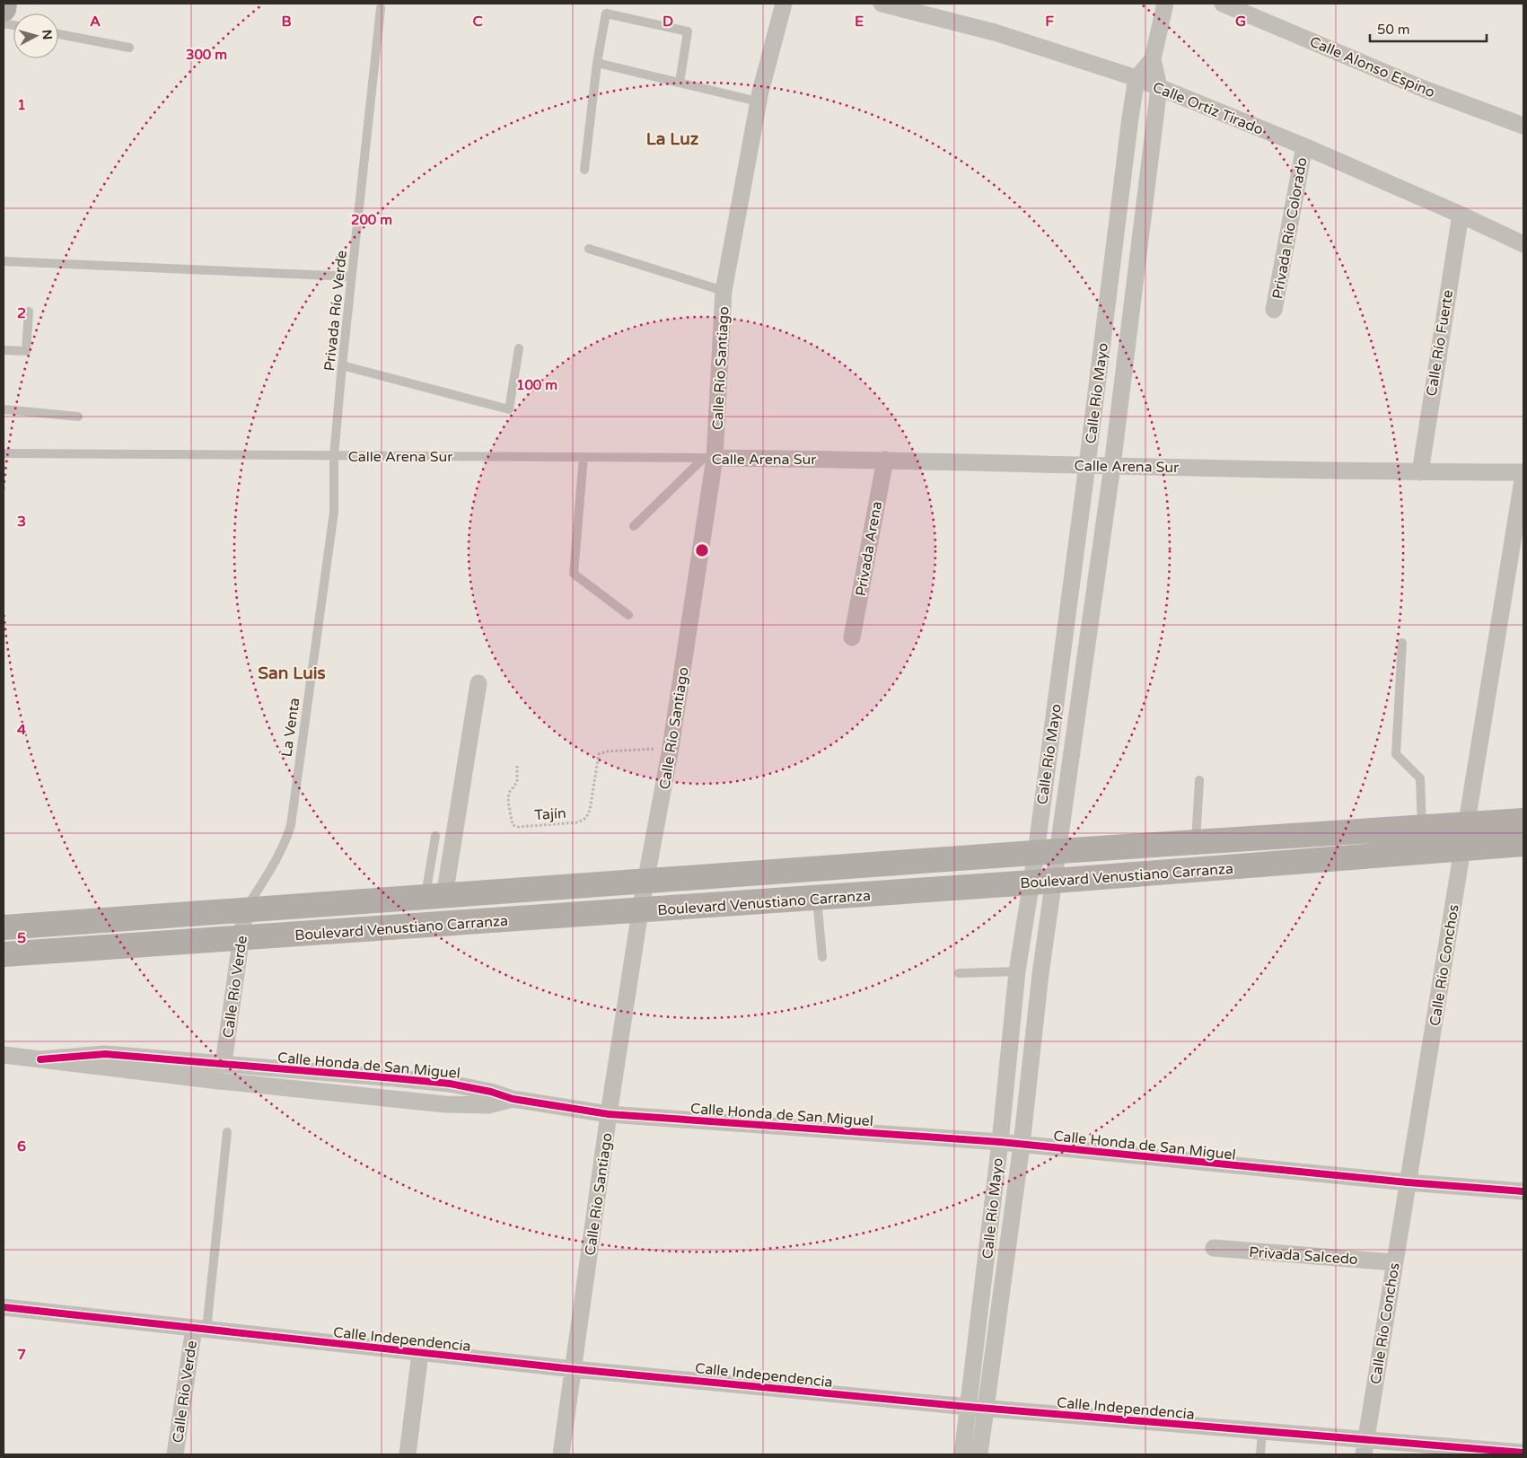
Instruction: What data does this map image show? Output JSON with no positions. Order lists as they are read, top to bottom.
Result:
{
  "streets": {
    "main road": ["Boulevard Venustiano Carranza"],
    "street": [
      "Calle Alonso Espino",
      "Calle Ortiz Tirado",
      "Privada Río Colorado",
      "Calle Río Fuerte",
      "Calle Río Santiago",
      "Calle Río Mayo",
      "Calle Arena Sur",
      "Privada Arena",
      "Calle Río Conchos",
      "Calle Río Verde",
      "Calle Honda de San Miguel",
      "Privada Salcedo",
      "Calle Independencia"
    ],
    "lane": ["Privada Río Verde", "La Venta"],
    "path": ["Tajín"]
  },
  "crossings": [
    ["Calle Ortiz Tirado", "Privada Río Colorado"],
    ["Calle Ortiz Tirado", "Calle Río Fuerte"],
    ["Calle Ortiz Tirado", "Calle Río Mayo"],
    ["Privada Río Verde", "Calle Arena Sur"],
    ["Privada Río Verde", "La Venta"],
    ["Calle Río Fuerte", "Calle Arena Sur"],
    ["Calle Río Santiago", "Calle Arena Sur"],
    ["Calle Río Santiago", "Tajín"],
    ["Calle Río Santiago", "Boulevard Venustiano Carranza"],
    ["Calle Río Santiago", "Calle Honda de San Miguel"],
    ["Calle Río Santiago", "Calle Independencia"],
    ["Calle Río Mayo", "Calle Arena Sur"],
    ["Calle Río Mayo", "Boulevard Venustiano Carranza"],
    ["Calle Río Mayo", "Calle Honda de San Miguel"],
    ["Calle Río Mayo", "Calle Independencia"],
    ["Calle Arena Sur", "Privada Arena"],
    ["Calle Arena Sur", "La Venta"],
    ["Calle Arena Sur", "Calle Río Conchos"],
    ["La Venta", "Boulevard Venustiano Carranza"],
    ["La Venta", "Calle Río Verde"],
    ["Boulevard Venustiano Carranza", "Calle Río Conchos"],
    ["Boulevard Venustiano Carranza", "Calle Río Verde"],
    ["Calle Río Conchos", "Calle Honda de San Miguel"],
    ["Calle Río Conchos", "Privada Salcedo"],
    ["Calle Río Conchos", "Calle Independencia"],
    ["Calle Río Verde", "Calle Honda de San Miguel"],
    ["Calle Río Verde", "Calle Independencia"]
  ],
  "districts": ["La Luz", "San Luis"],
  "scale_bar": "50 m",
  "north": "right",
  "grid": {
    "columns": [
      "A",
      "B",
      "C",
      "D",
      "E",
      "F",
      "G"
    ],
    "rows": [
      "1",
      "2",
      "3",
      "4",
      "5",
      "6",
      "7"
    ]
  },
  "rings": ["300 m", "200 m", "100 m"]
}
